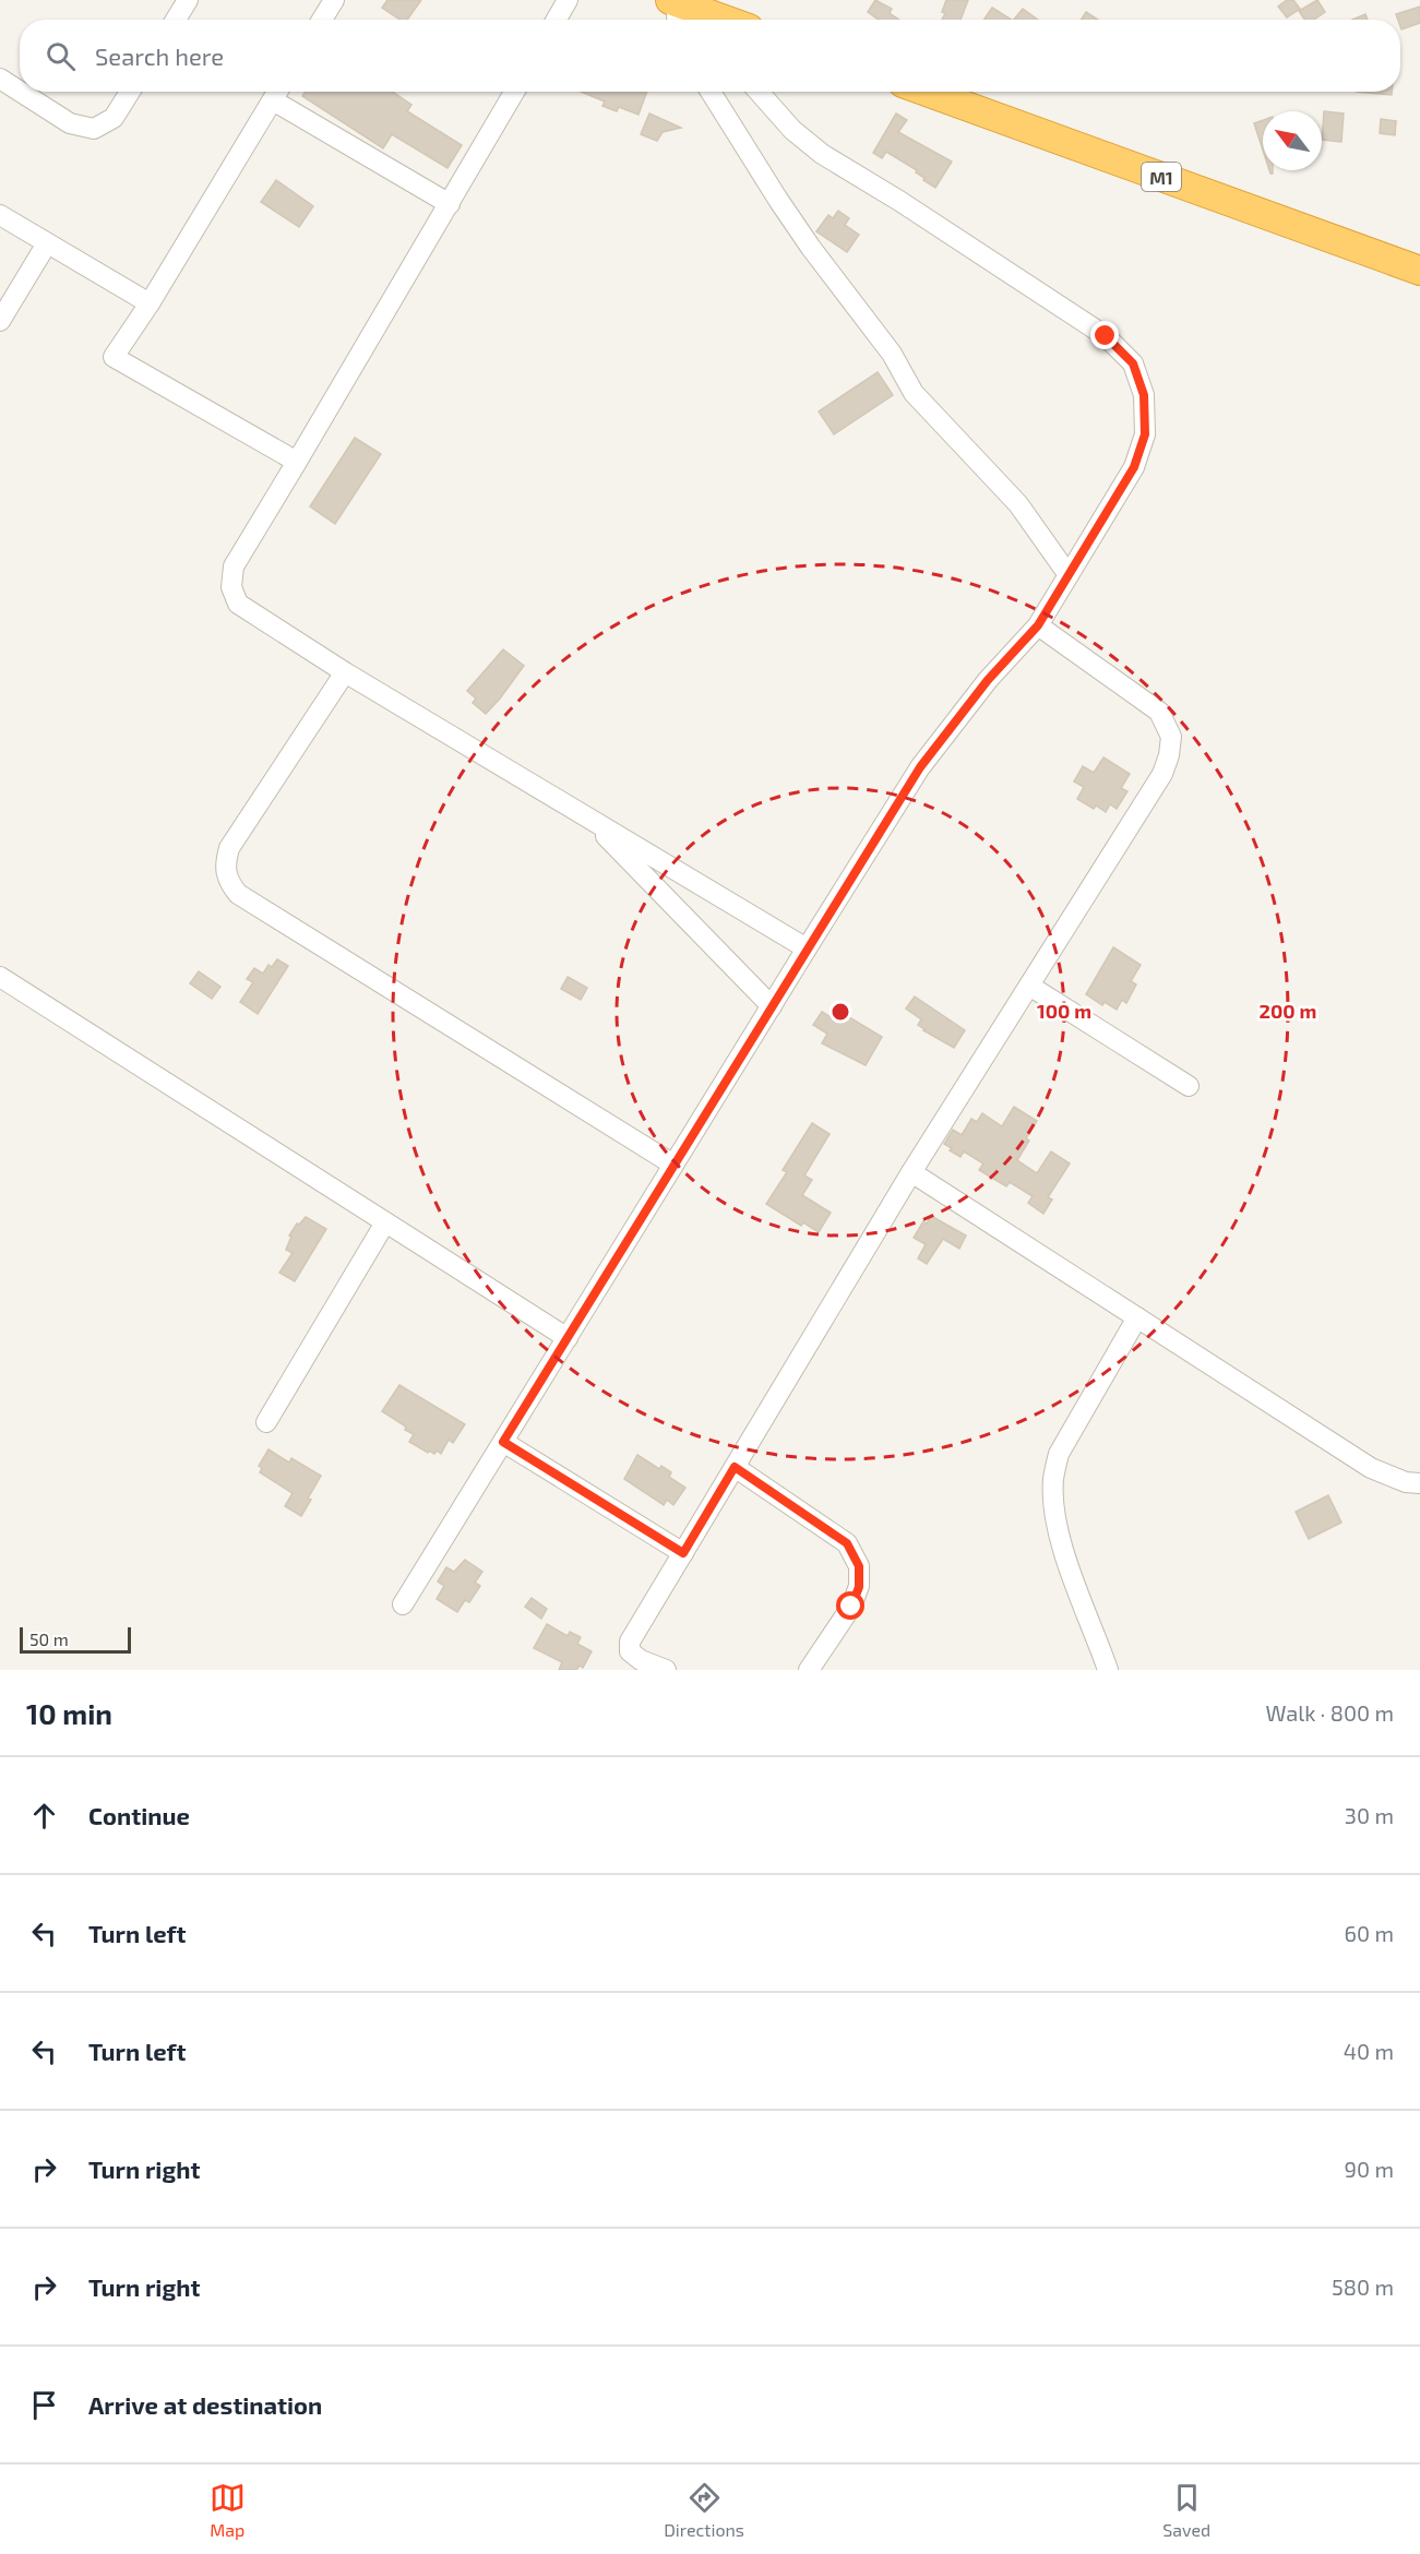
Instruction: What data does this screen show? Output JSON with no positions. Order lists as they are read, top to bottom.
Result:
{
  "streets": {
    "highway": ["M1"]
  },
  "scale_bar": "50 m",
  "north": "top left",
  "page": {
    "search": "Search here",
    "scale": "50 m",
    "heading": ["10 min", "Walk · 800 m"],
    "list": [
      ["Continue", "30 m"],
      ["Turn left", "60 m"],
      ["Turn left", "40 m"],
      ["Turn right", "90 m"],
      ["Turn right", "580 m"],
      "Arrive at destination"
    ],
    "nav": ["Map", "Directions", "Saved"]
  },
  "rings": ["100 m", "200 m"]
}
